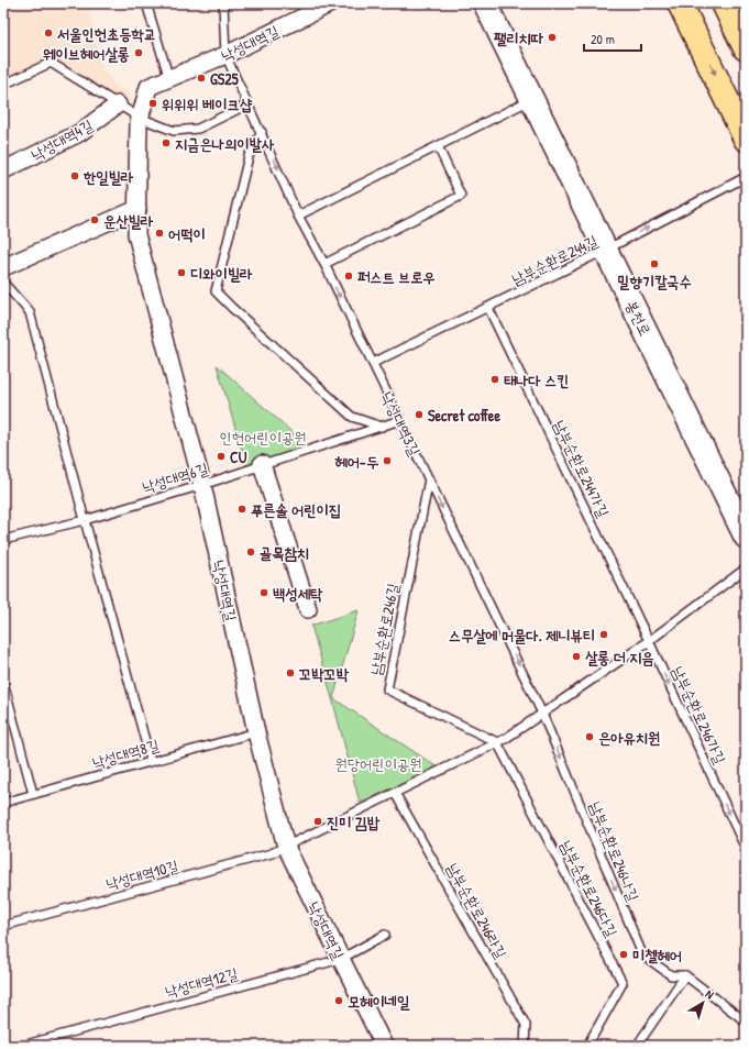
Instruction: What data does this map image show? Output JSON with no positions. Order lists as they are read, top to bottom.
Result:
{
  "streets": {
    "street": ["낙성대역길", "낙성대역4길", "봉천로"],
    "lane": [
      "남부순환로244길",
      "낙성대역3길",
      "남부순환로244가길",
      "낙성대역6길",
      "남부순환로246길",
      "남부순환로246가길",
      "낙성대역8길",
      "남부순환로246나길",
      "낙성대역10길",
      "남부순환로246다길",
      "남부순환로246라길",
      "낙성대역12길"
    ]
  },
  "crossings": [
    ["낙성대역길", "낙성대역3길"],
    ["낙성대역길", "낙성대역6길"],
    ["낙성대역길", "낙성대역8길"],
    ["낙성대역길", "낙성대역10길"],
    ["낙성대역길", "낙성대역12길"],
    ["남부순환로244길", "봉천로"],
    ["남부순환로244길", "낙성대역3길"],
    ["남부순환로244길", "남부순환로244가길"],
    ["낙성대역3길", "낙성대역6길"],
    ["낙성대역3길", "남부순환로246길"],
    ["낙성대역3길", "남부순환로246나길"],
    ["남부순환로244가길", "남부순환로246가길"],
    ["남부순환로246길", "남부순환로246다길"]
  ],
  "one_way": [
    "남부순환로244길",
    "낙성대역3길",
    "남부순환로246가길",
    "남부순환로246나길"
  ],
  "parks": ["인헌어린이공원", "원당어린이공원"],
  "places": [
    "서울인헌초등학교",
    "팰리치따",
    "웨이브헤어살롱",
    "GS25",
    "위위위 베이크샵",
    "지금은나의이발사",
    "한일빌라",
    "운산빌라",
    "어떡이",
    "밀향기칼국수",
    "디와이빌라",
    "퍼스트 브로우",
    "태나다 스킨",
    "Secret coffee",
    "CU",
    "헤어-두",
    "푸른솔 어린이집",
    "골목참치",
    "백성세탁",
    "스무살에 머물다. 제니뷰티",
    "살롱 더 지음",
    "꼬박꼬박",
    "은아유치원",
    "진미 김밥",
    "미첼헤어",
    "모헤이네일"
  ],
  "scale_bar": "20 m",
  "north": "top right"
}
